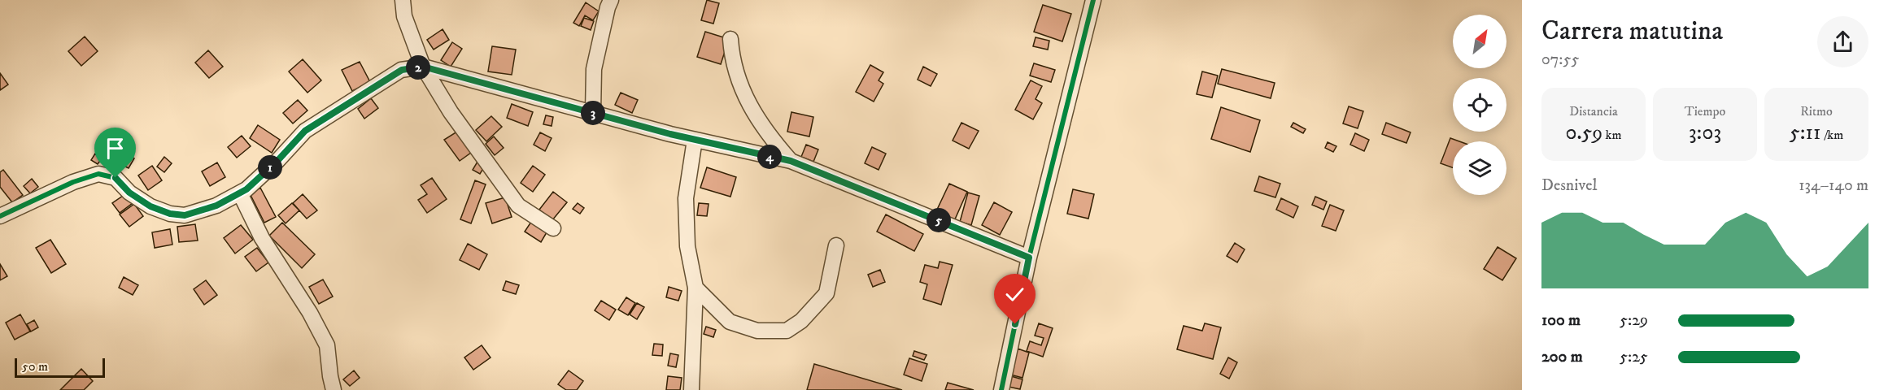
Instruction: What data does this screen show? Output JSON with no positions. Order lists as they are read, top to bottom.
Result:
{
  "scale_bar": "50 m",
  "north": "top right",
  "page": {
    "heading": ["Carrera matutina", "07:55"],
    "pins": [
      "2",
      "3",
      "4",
      "1",
      "5"
    ],
    "stats": [
      ["Distancia", "0.59 km"],
      ["Tiempo", "3:03"],
      ["Ritmo", "5:11 /km"]
    ],
    "chart": ["Desnivel", "134–140 m"],
    "list": [
      {
        "name": "100 m",
        "note": "5:29"
      },
      {
        "name": "200 m",
        "note": "5:25"
      }
    ],
    "scale": "50 m"
  }
}
